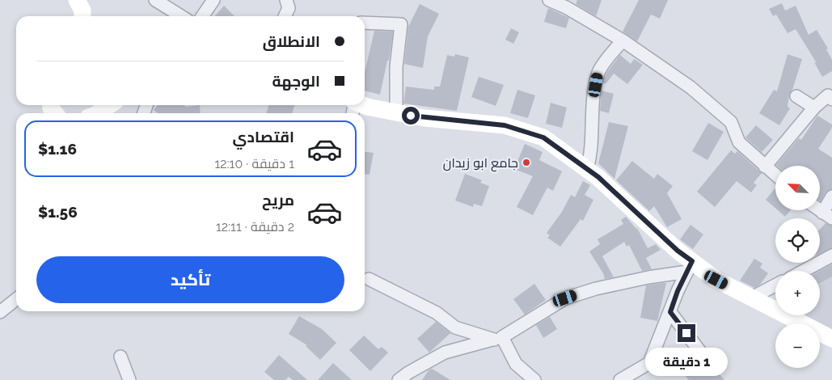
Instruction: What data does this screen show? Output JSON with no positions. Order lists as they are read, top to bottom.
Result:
{
  "places": ["جامع ابو زيدان"],
  "north": "top left",
  "page": {
    "banner": ["الانطلاق", "الوجهة"],
    "list": [
      {
        "name": "اقتصادي",
        "note": "1 دقيقة · 12:10",
        "value": "$1.16"
      },
      {
        "name": "مريح",
        "note": "2 دقيقة · 12:11",
        "value": "$1.56"
      }
    ],
    "map_buttons": ["+", "−"],
    "buttons": "تأكيد",
    "bubble": "1 دقيقة"
  }
}
